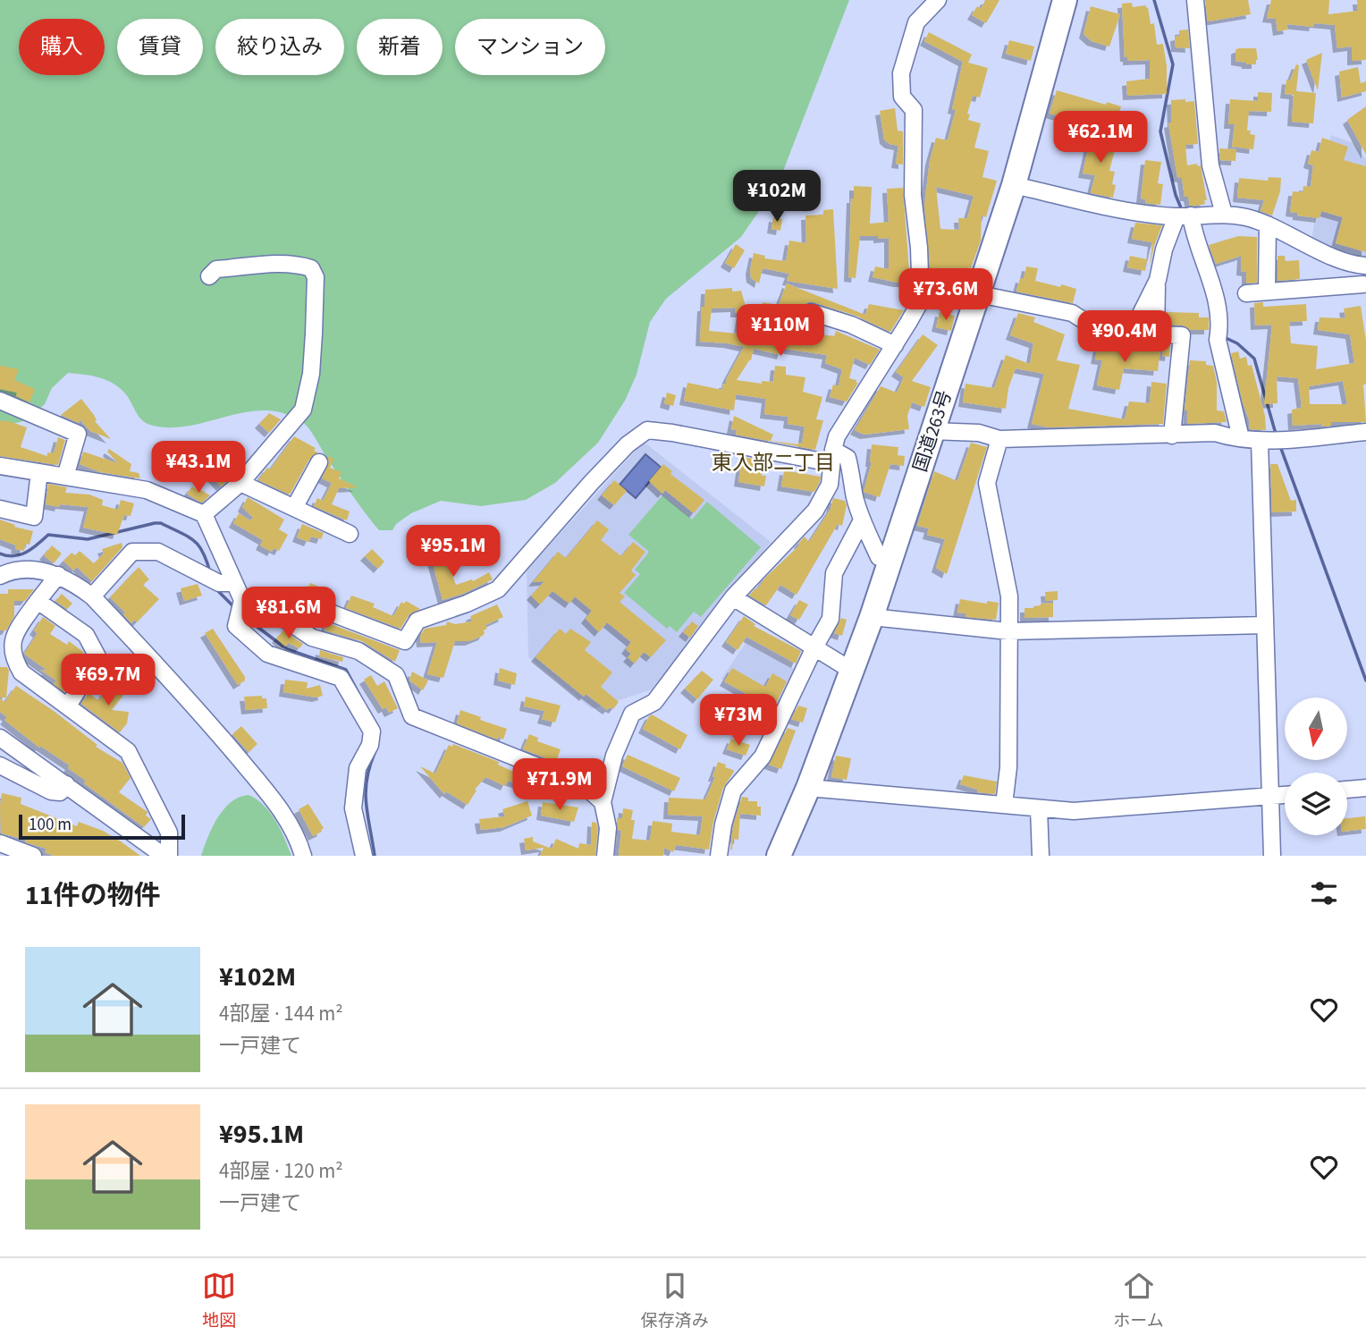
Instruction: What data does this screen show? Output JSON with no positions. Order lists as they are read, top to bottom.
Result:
{
  "streets": {
    "highway": ["国道263号"]
  },
  "districts": ["東入部二丁目"],
  "scale_bar": "100 m",
  "north": "bottom",
  "page": {
    "chip": [
      "購入",
      "賃貸",
      "絞り込み",
      "新着",
      "マンション"
    ],
    "price": [
      "¥62.1M",
      "¥102M",
      "¥73.6M",
      "¥110M",
      "¥90.4M",
      "¥43.1M",
      "¥95.1M",
      "¥81.6M",
      "¥69.7M",
      "¥73M",
      "¥71.9M"
    ],
    "scale": "100 m",
    "heading": "11件の物件",
    "list": [
      {
        "name": "¥102M",
        "note": "4部屋 · 144 m² · 一戸建て"
      },
      {
        "name": "¥95.1M",
        "note": "4部屋 · 120 m² · 一戸建て"
      }
    ],
    "tabs": ["地図", "保存済み", "ホーム"]
  }
}
